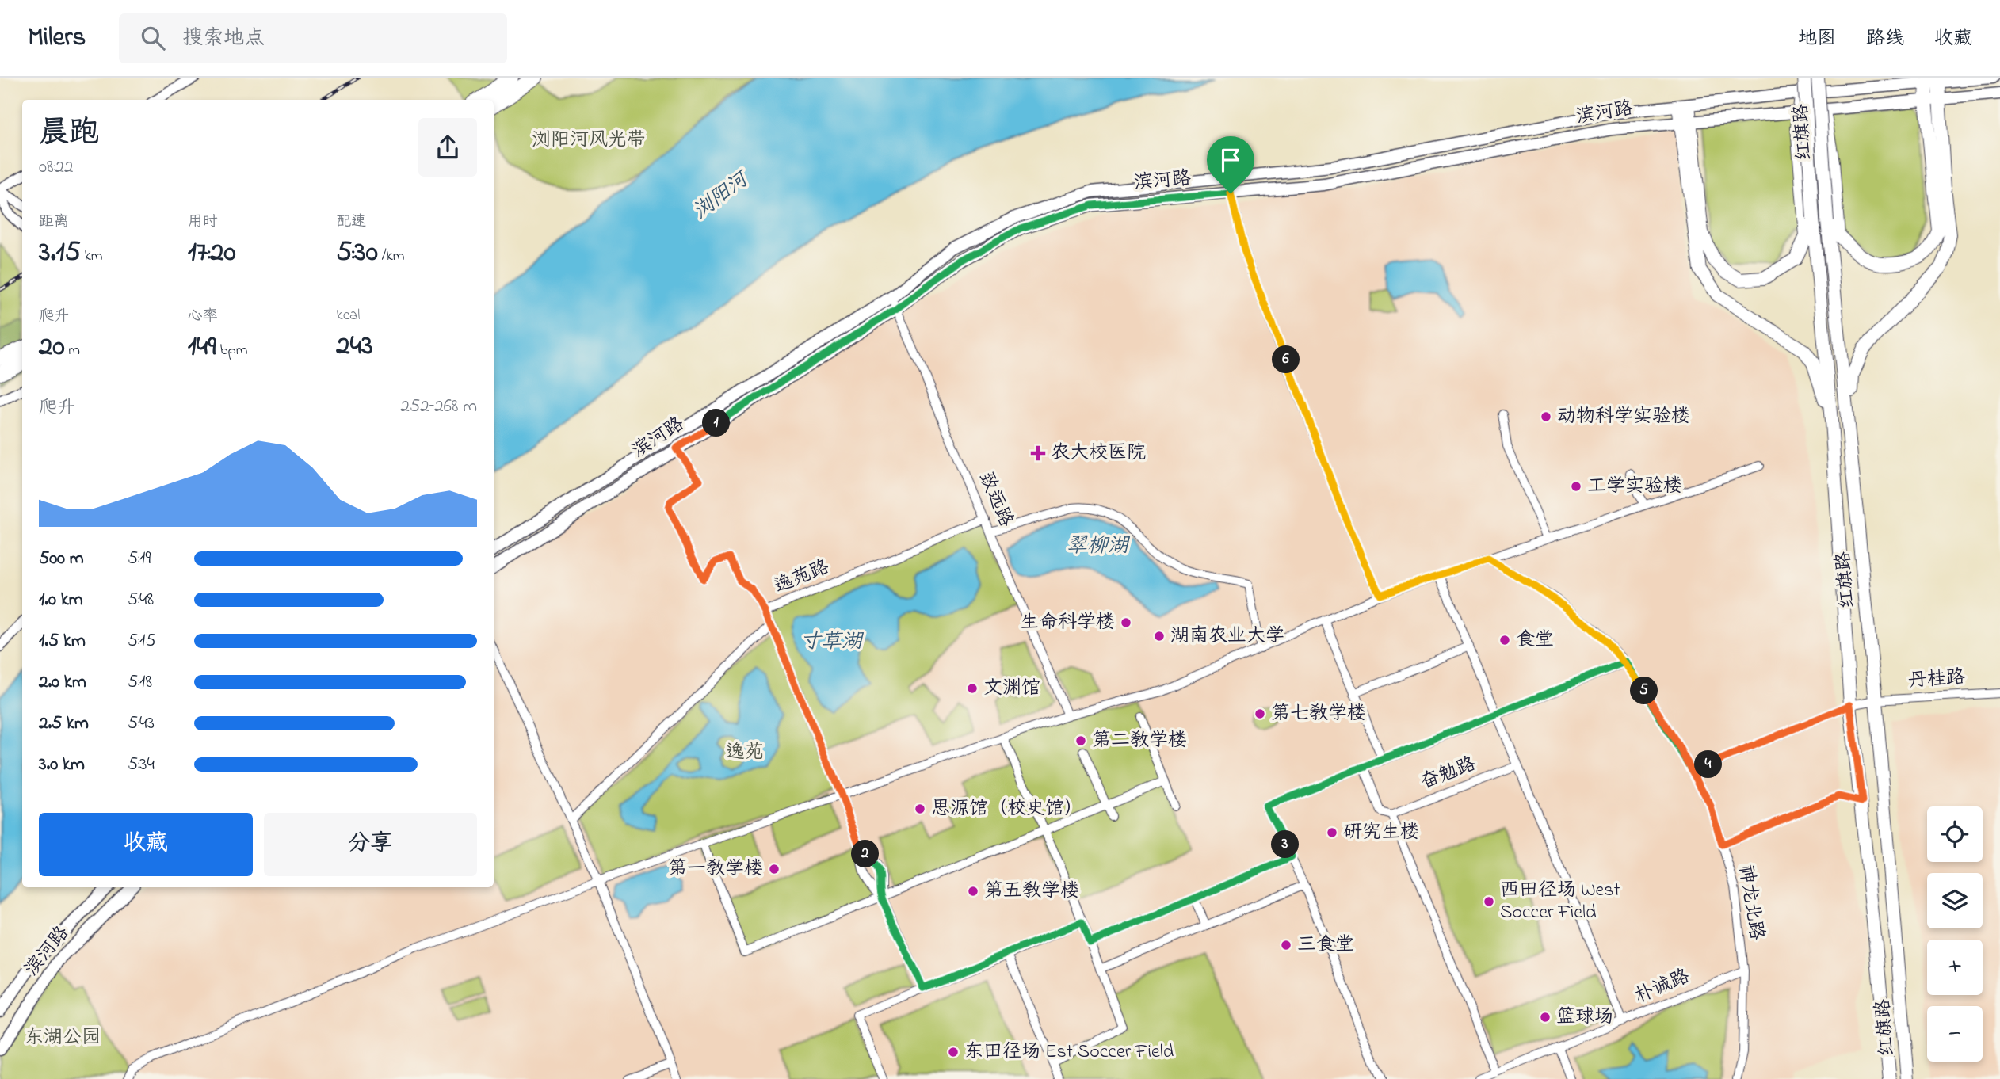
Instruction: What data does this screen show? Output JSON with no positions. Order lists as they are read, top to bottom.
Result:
{
  "streets": {
    "main road": ["滨河路", "红旗路"],
    "street": [
      "致远路",
      "逸苑路",
      "丹桂路",
      "奋勉路",
      "神龙北路",
      "朴诚路"
    ]
  },
  "crossings": [
    ["滨河路", "致远路"],
    ["红旗路", "丹桂路"],
    ["致远路", "逸苑路"],
    ["丹桂路", "神龙北路"],
    ["神龙北路", "朴诚路"]
  ],
  "water": ["浏阳河", "翠柳湖", "寸草湖"],
  "parks": ["浏阳河风光带", "逸苑", "东湖公园"],
  "places": {
    "other": [
      "动物科学实验楼",
      "工学实验楼",
      "生命科学楼",
      "湖南农业大学",
      "食堂",
      "文渊馆",
      "第七教学楼",
      "第二教学楼",
      "思源馆（校史馆）",
      "研究生楼",
      "第一教学楼",
      "第五教学楼",
      "西田径场 West Soccer Field",
      "三食堂",
      "篮球场",
      "东田径场 Est Soccer Field"
    ],
    "health": ["农大校医院"]
  },
  "page": {
    "header": "Milers",
    "search": "搜索地点",
    "nav": ["地图", "路线", "收藏"],
    "heading": ["晨跑", "08:22"],
    "stats": [
      ["距离", "3.15 km"],
      ["用时", "17:20"],
      ["配速", "5:30 /km"],
      ["爬升", "20 m"],
      ["心率", "149 bpm"],
      ["kcal", "243"]
    ],
    "pins": [
      "6",
      "1",
      "5",
      "4",
      "3",
      "2"
    ],
    "chart": ["爬升", "252–268 m"],
    "list": [
      {
        "name": "500 m",
        "note": "5:19"
      },
      {
        "name": "1.0 km",
        "note": "5:48"
      },
      {
        "name": "1.5 km",
        "note": "5:15"
      },
      {
        "name": "2.0 km",
        "note": "5:18"
      },
      {
        "name": "2.5 km",
        "note": "5:43"
      },
      {
        "name": "3.0 km",
        "note": "5:34"
      }
    ],
    "buttons": ["收藏", "分享"],
    "map_buttons": ["+", "−"]
  }
}
